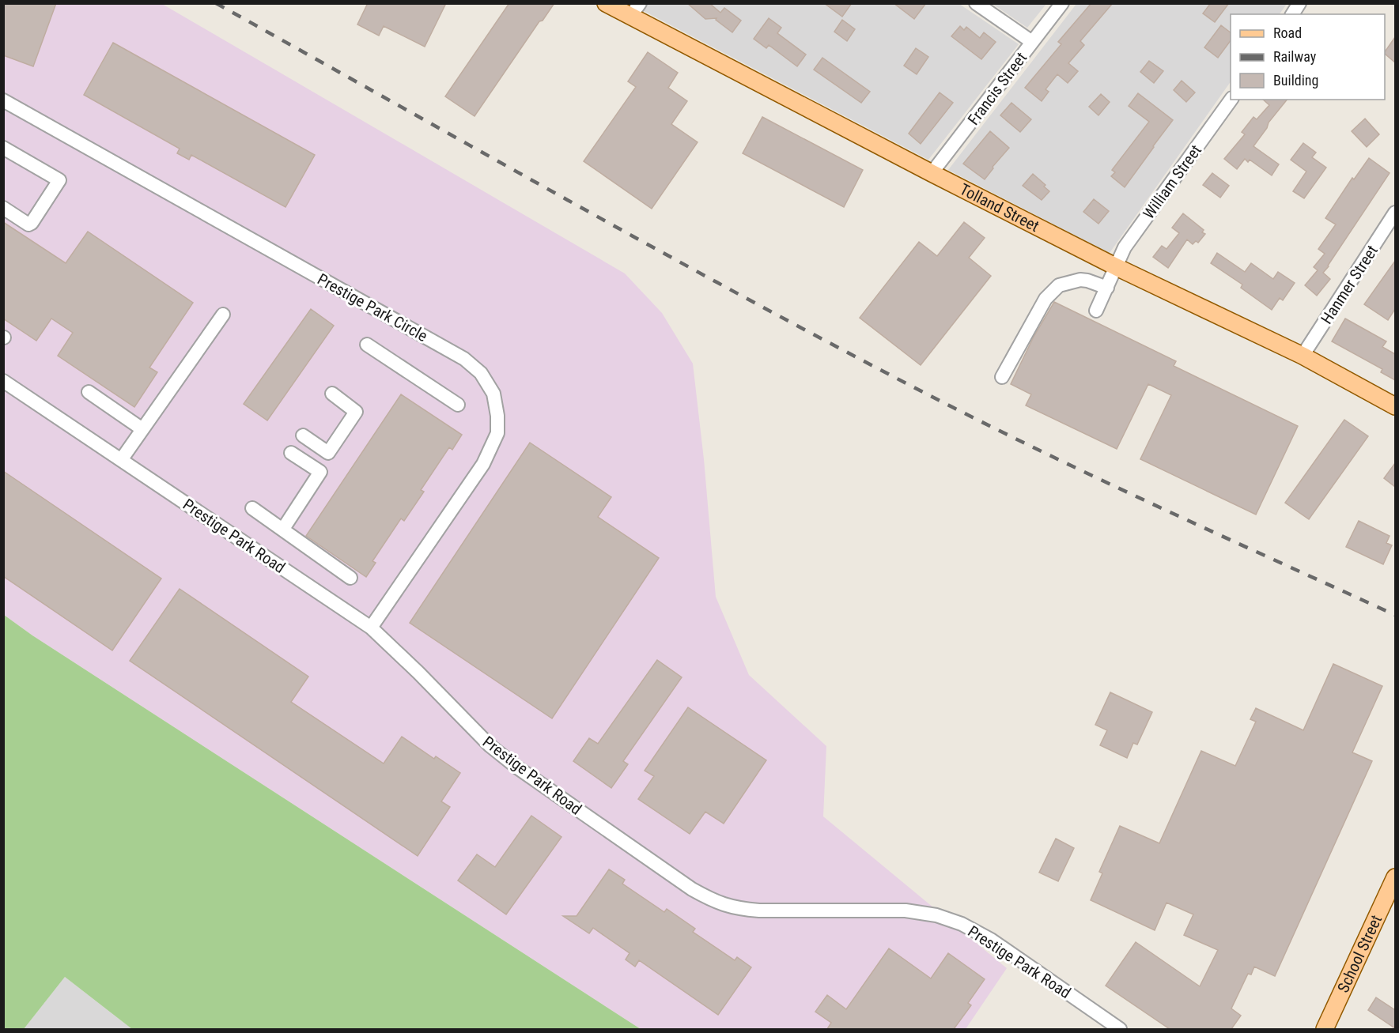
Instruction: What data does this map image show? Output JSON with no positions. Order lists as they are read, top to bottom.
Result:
{
  "streets": {
    "main road": ["Tolland Street", "School Street"],
    "street": [
      "Francis Street",
      "William Street",
      "Hanmer Street",
      "Prestige Park Circle",
      "Prestige Park Road"
    ]
  },
  "crossings": [
    ["Francis Street", "Tolland Street"],
    ["William Street", "Tolland Street"],
    ["Tolland Street", "Hanmer Street"],
    ["Prestige Park Circle", "Prestige Park Road"]
  ],
  "legend": ["Road", "Railway", "Building"]
}
